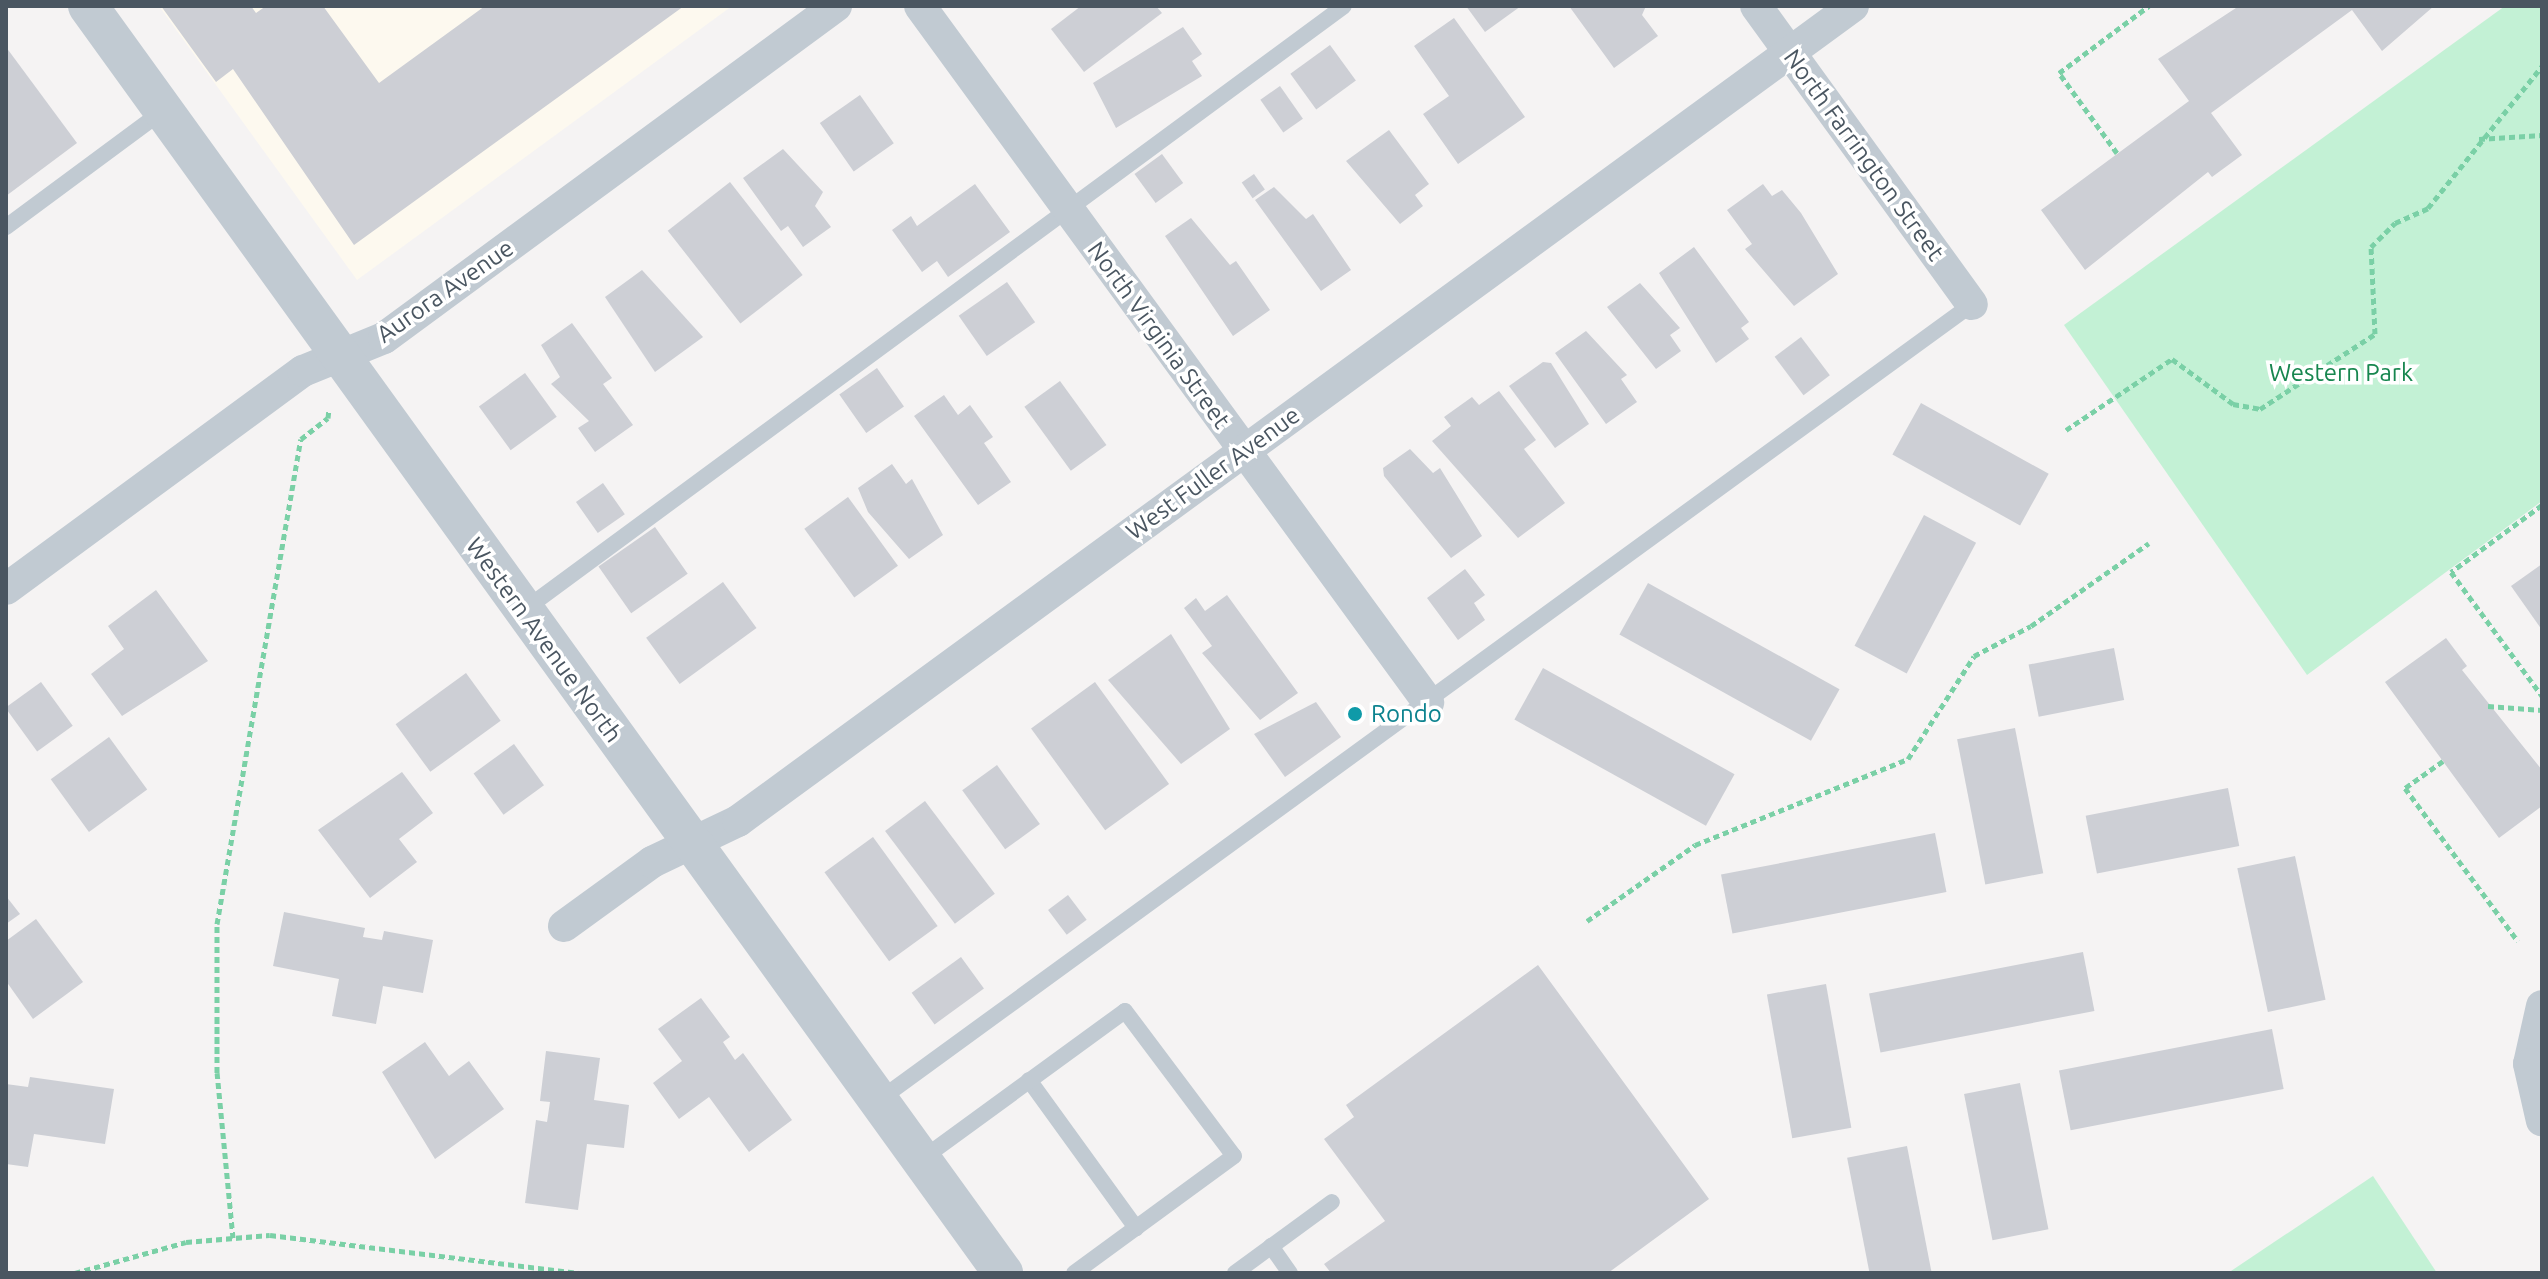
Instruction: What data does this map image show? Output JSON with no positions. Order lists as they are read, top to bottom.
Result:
{
  "streets": {
    "street": [
      "North Farrington Street",
      "Aurora Avenue",
      "North Virginia Street",
      "West Fuller Avenue",
      "Western Avenue North"
    ]
  },
  "crossings": [
    ["North Farrington Street", "West Fuller Avenue"],
    ["Aurora Avenue", "Western Avenue North"],
    ["North Virginia Street", "West Fuller Avenue"],
    ["West Fuller Avenue", "Western Avenue North"]
  ],
  "parks": ["Western Park"],
  "places": ["Rondo"]
}
